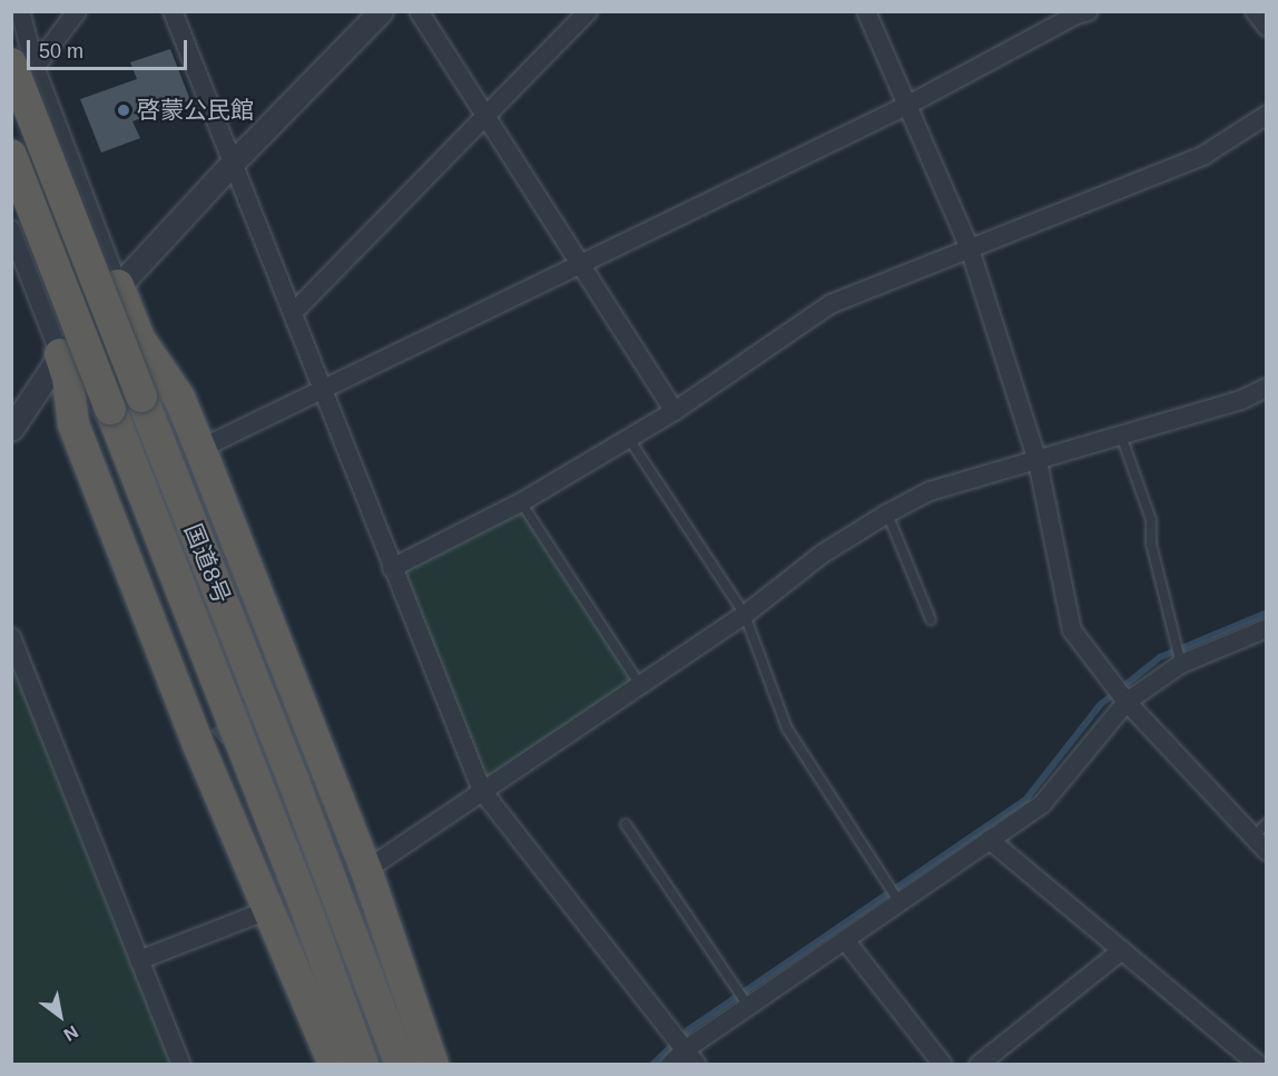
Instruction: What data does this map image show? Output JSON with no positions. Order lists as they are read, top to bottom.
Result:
{
  "streets": {
    "highway": ["国道8号"]
  },
  "places": ["啓蒙公民館"],
  "scale_bar": "50 m",
  "north": "bottom right"
}
